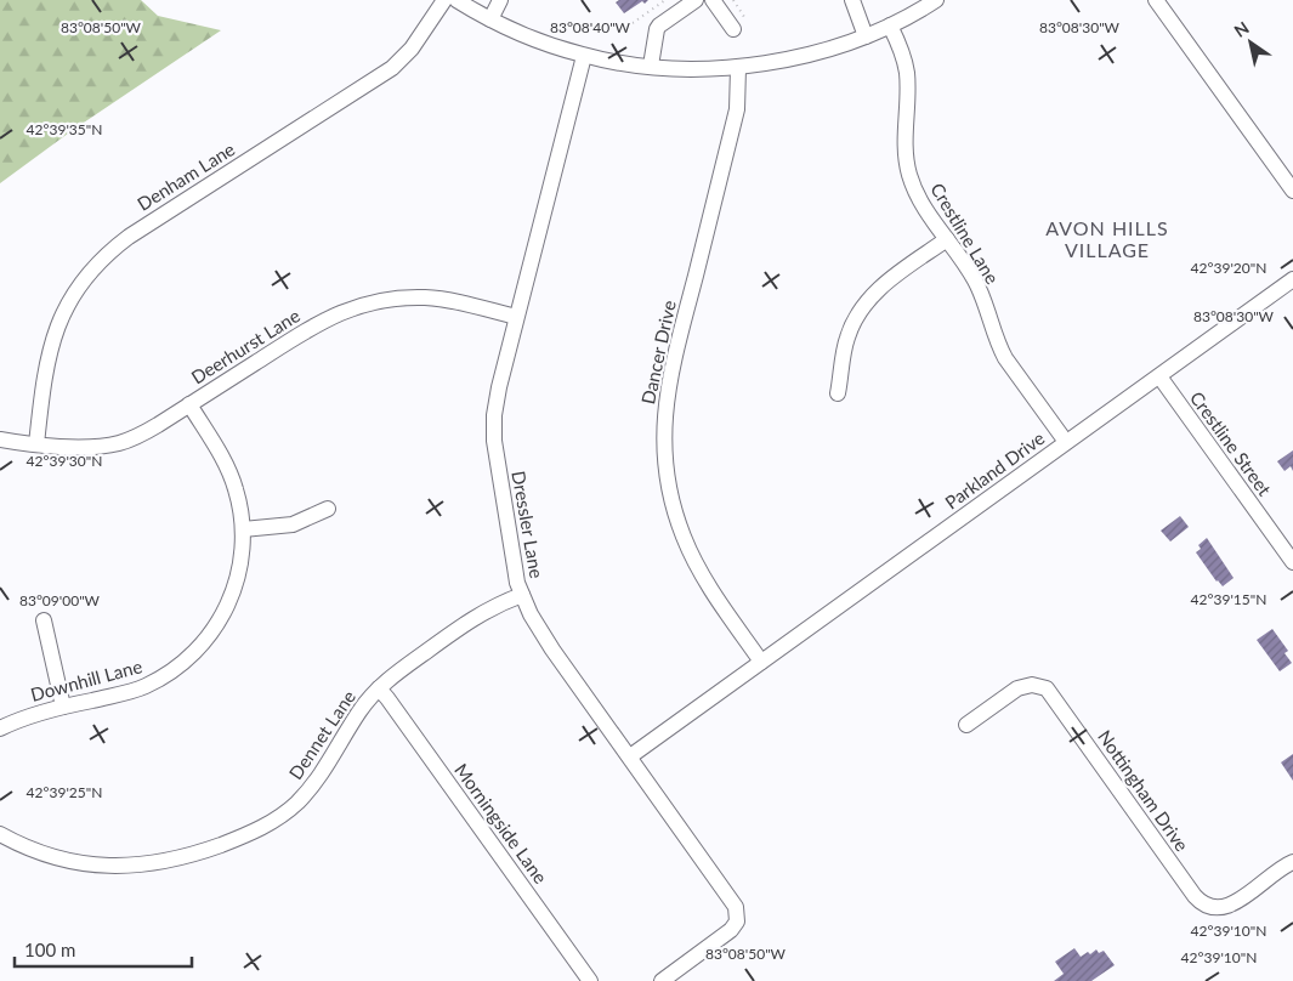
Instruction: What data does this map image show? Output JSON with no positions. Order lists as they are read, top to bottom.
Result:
{
  "streets": {
    "street": [
      "Denham Lane",
      "Crestline Lane",
      "Deerhurst Lane",
      "Dancer Drive",
      "Crestline Street",
      "Parkland Drive",
      "Dressler Lane",
      "Downhill Lane",
      "Dennet Lane",
      "Nottingham Drive",
      "Morningside Lane"
    ]
  },
  "crossings": [
    ["Denham Lane", "Deerhurst Lane"],
    ["Crestline Lane", "Parkland Drive"],
    ["Deerhurst Lane", "Dressler Lane"],
    ["Deerhurst Lane", "Downhill Lane"],
    ["Dancer Drive", "Parkland Drive"],
    ["Crestline Street", "Parkland Drive"],
    ["Parkland Drive", "Dressler Lane"],
    ["Dressler Lane", "Dennet Lane"],
    ["Dennet Lane", "Morningside Lane"]
  ],
  "districts": ["AVON HILLS VILLAGE"],
  "scale_bar": "100 m",
  "north": "top left",
  "coordinates": [
    "83°08'50\"W",
    "83°08'40\"W",
    "83°08'30\"W",
    "42°39'35\"N",
    "42°39'20\"N",
    "42°39'30\"N",
    "42°39'15\"N",
    "83°09'00\"W",
    "42°39'25\"N",
    "42°39'10\"N"
  ]
}
